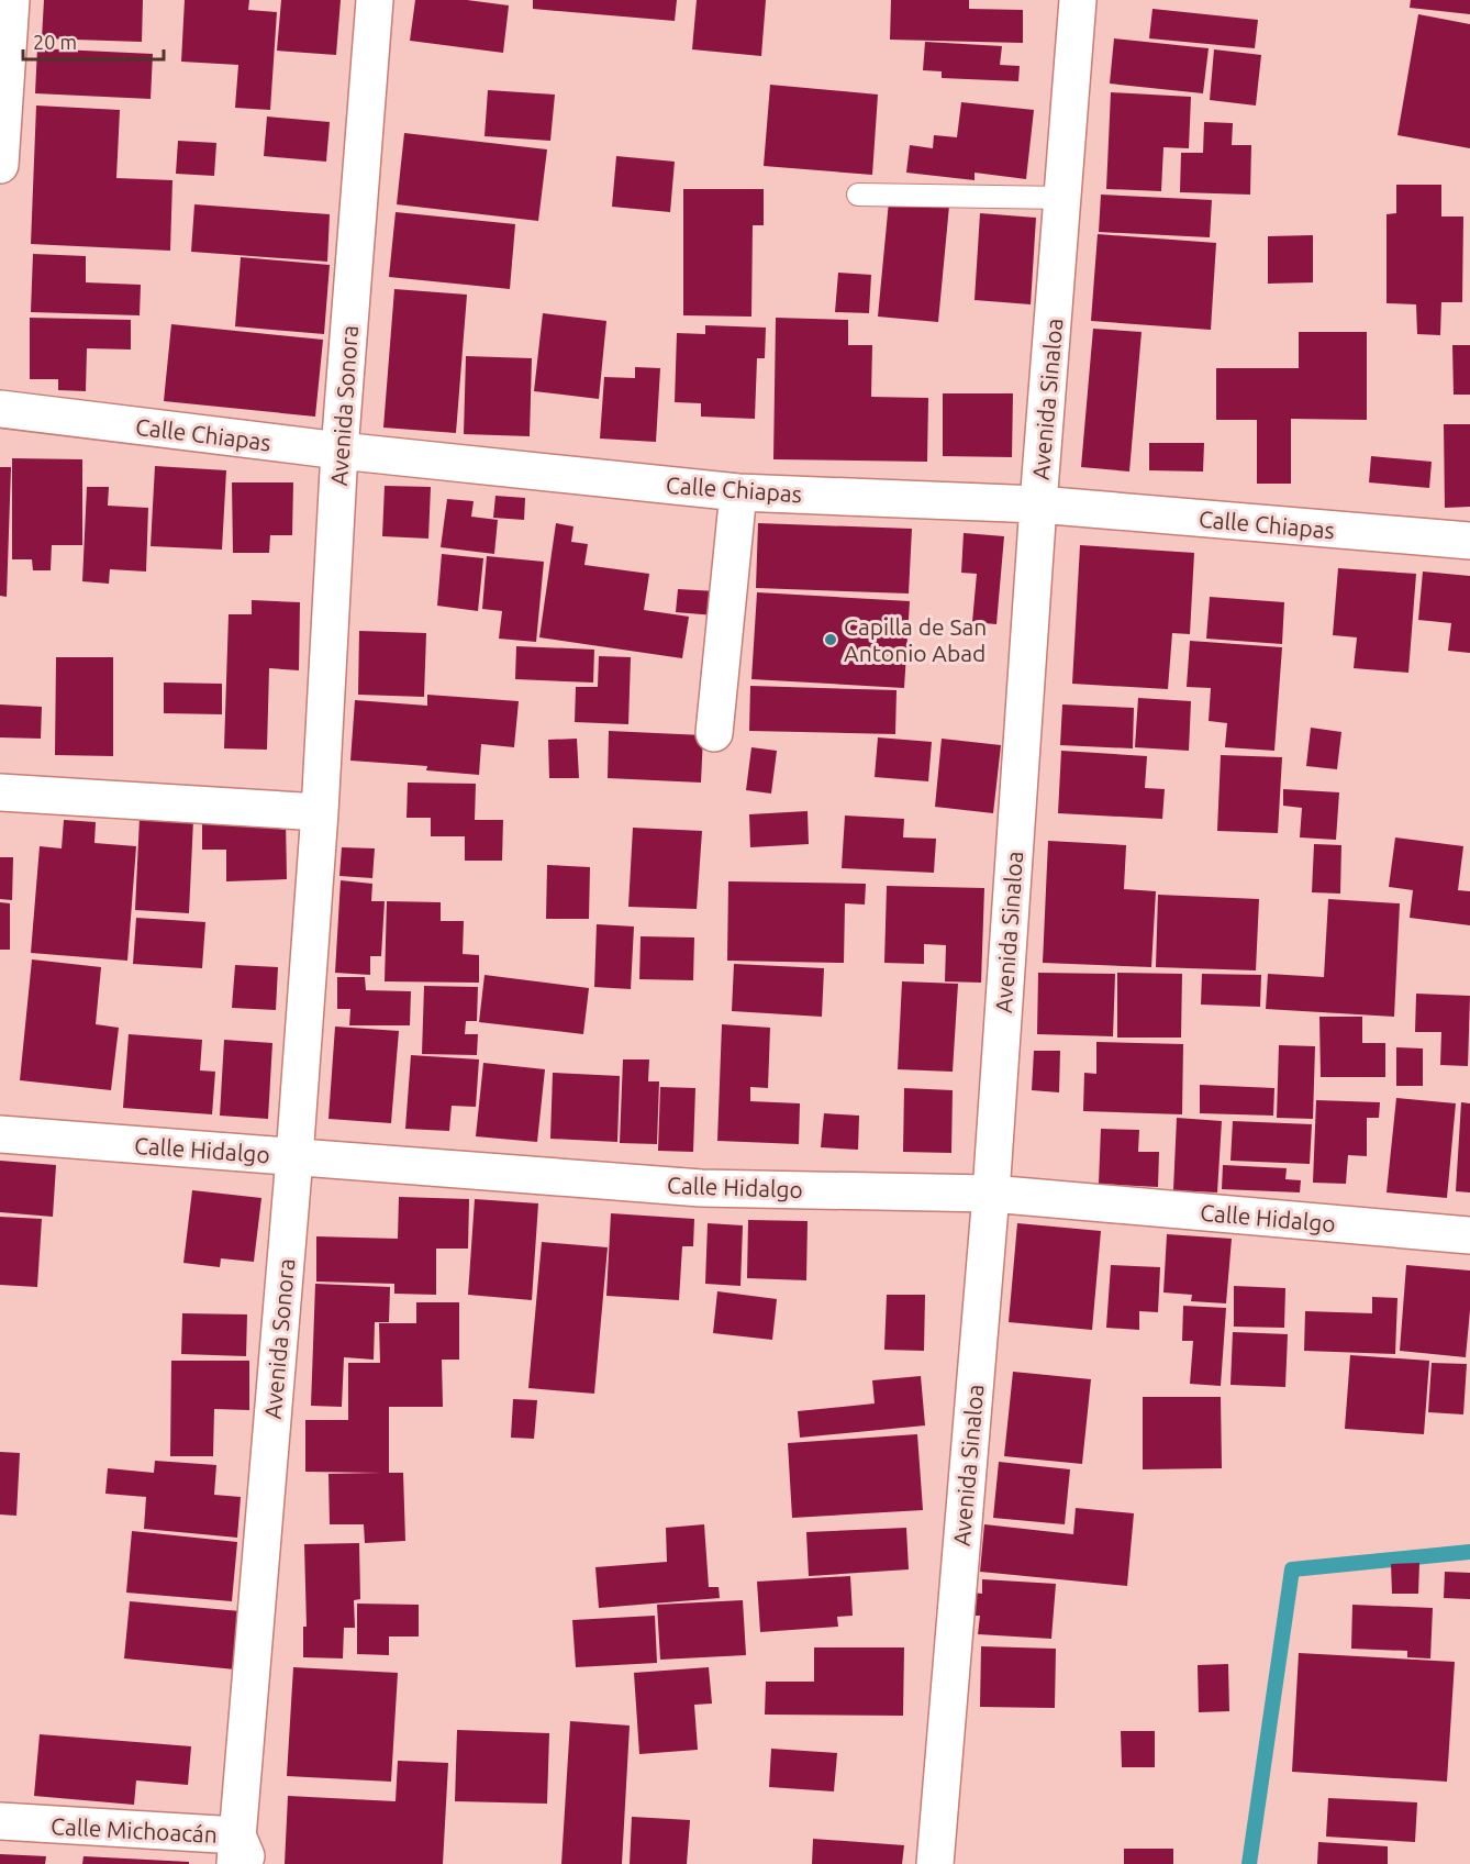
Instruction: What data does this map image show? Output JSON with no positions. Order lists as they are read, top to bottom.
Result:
{
  "streets": {
    "street": [
      "Avenida Sinaloa",
      "Avenida Sonora",
      "Calle Chiapas",
      "Calle Hidalgo",
      "Calle Michoacán"
    ]
  },
  "crossings": [
    ["Avenida Sinaloa", "Calle Chiapas"],
    ["Avenida Sinaloa", "Calle Hidalgo"],
    ["Avenida Sonora", "Calle Chiapas"],
    ["Avenida Sonora", "Calle Hidalgo"],
    ["Avenida Sonora", "Calle Michoacán"]
  ],
  "places": ["Capilla de San Antonio Abad"],
  "scale_bar": "20 m"
}
